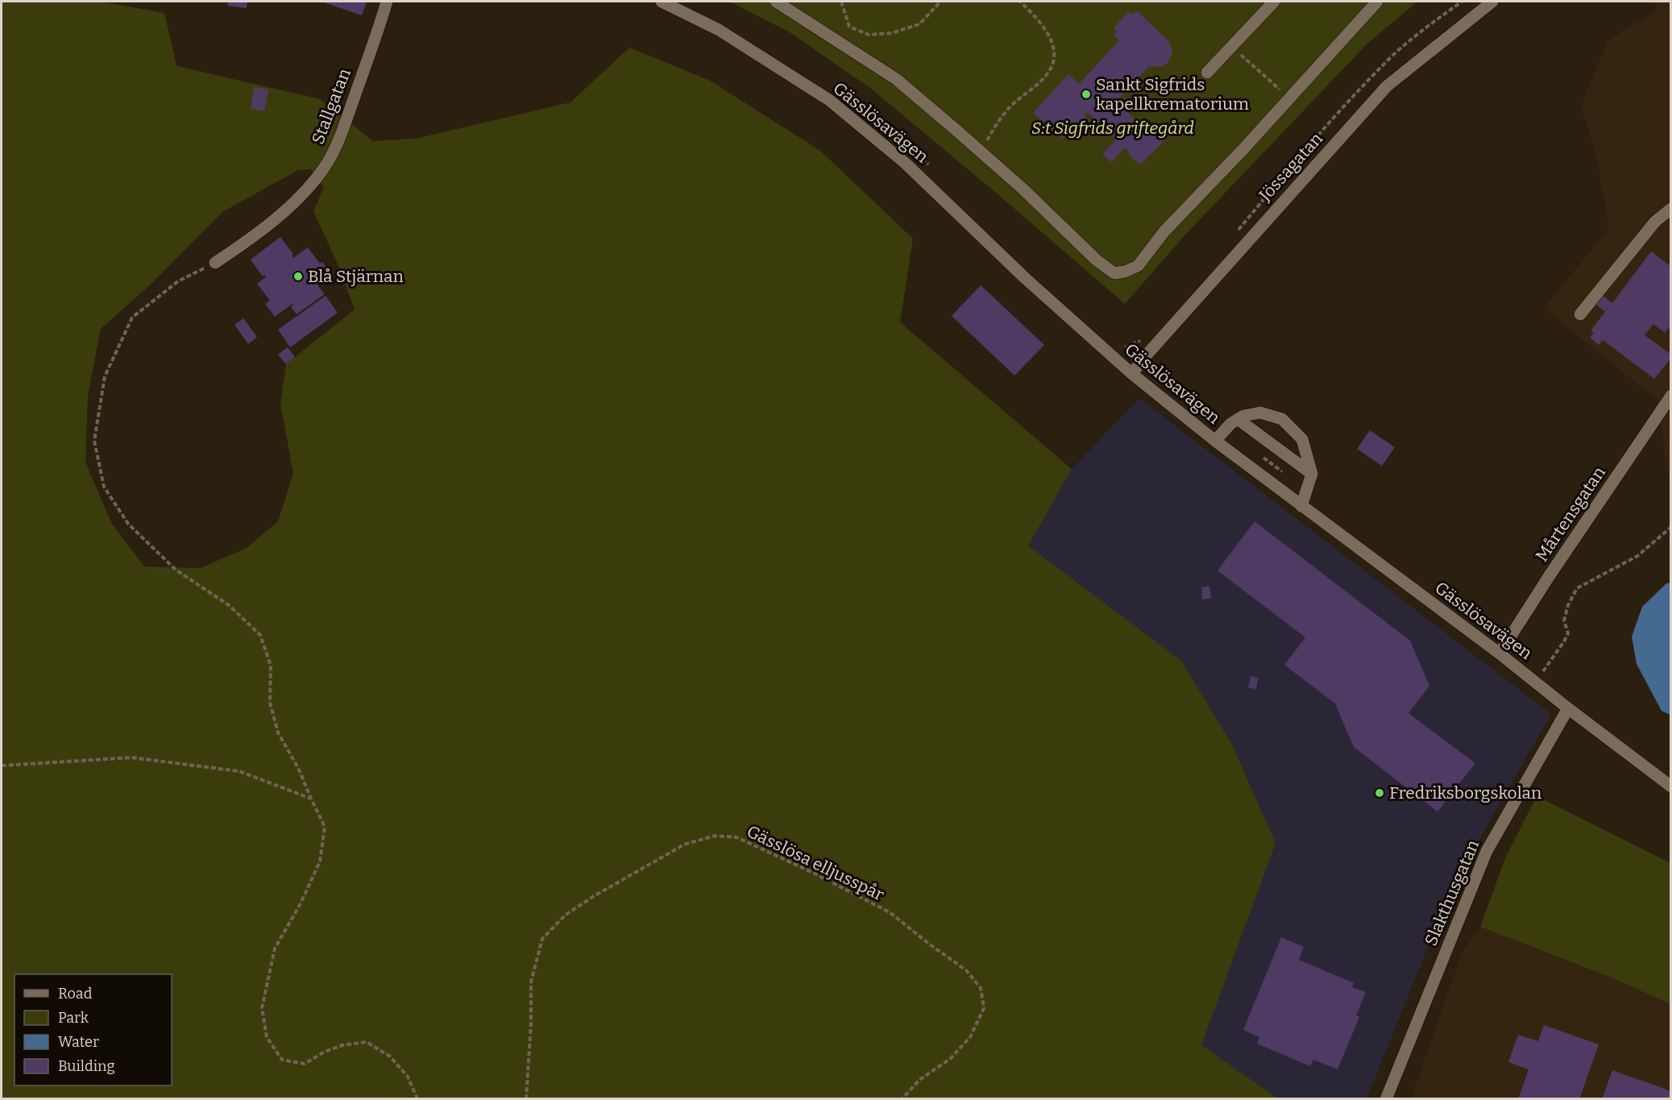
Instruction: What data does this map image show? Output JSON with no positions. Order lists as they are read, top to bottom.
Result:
{
  "streets": {
    "street": [
      "Stallgatan",
      "Gässlösavägen",
      "Jössagatan",
      "Mårtensgatan",
      "Slakthusgatan"
    ],
    "path": ["Gässlösa elljusspår"]
  },
  "crossings": [
    ["Gässlösavägen", "Jössagatan"],
    ["Gässlösavägen", "Mårtensgatan"],
    ["Gässlösavägen", "Slakthusgatan"]
  ],
  "parks": ["S:t Sigfrids griftegård"],
  "places": ["Sankt Sigfrids kapellkrematorium", "Blå Stjärnan", "Fredriksborgskolan"],
  "legend": [
    "Road",
    "Park",
    "Water",
    "Building"
  ]
}
